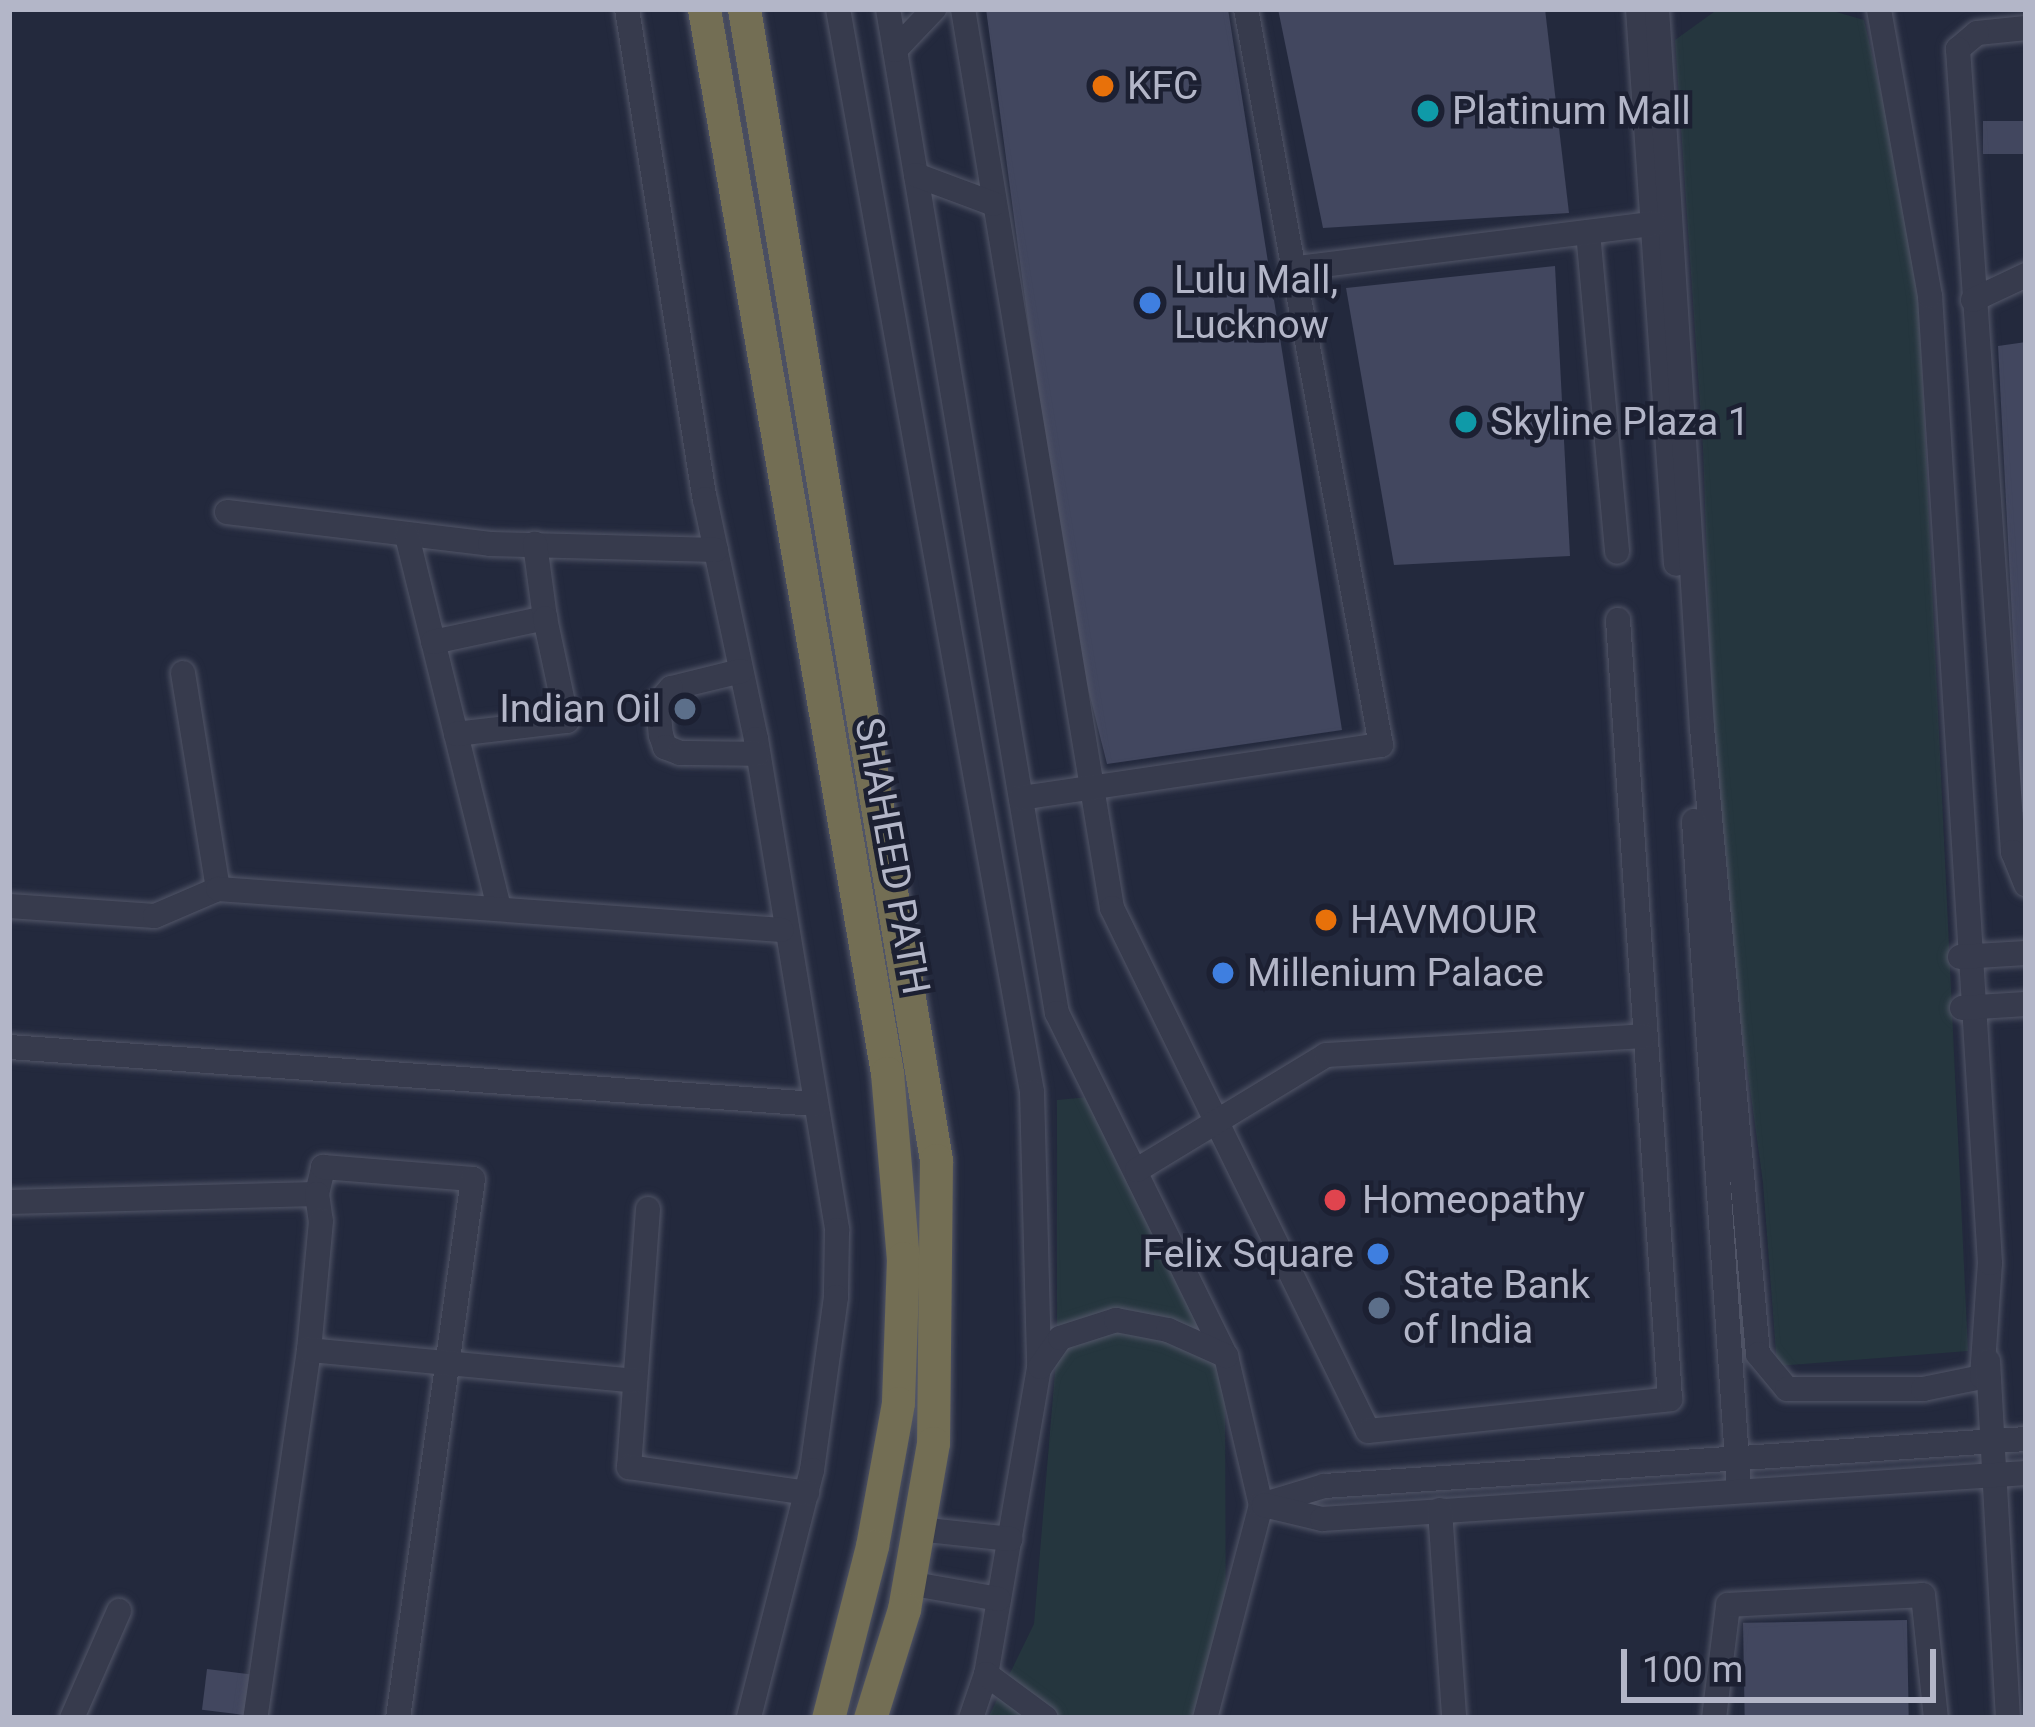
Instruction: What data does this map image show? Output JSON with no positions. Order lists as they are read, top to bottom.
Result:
{
  "streets": {
    "highway": ["SHAHEED PATH"]
  },
  "places": [
    "KFC",
    "Platinum Mall",
    "Lulu Mall, Lucknow",
    "Skyline Plaza 1",
    "Indian Oil",
    "HAVMOUR",
    "Millenium Palace",
    "Homeopathy",
    "Felix Square",
    "State Bank of India"
  ],
  "scale_bar": "100 m"
}
